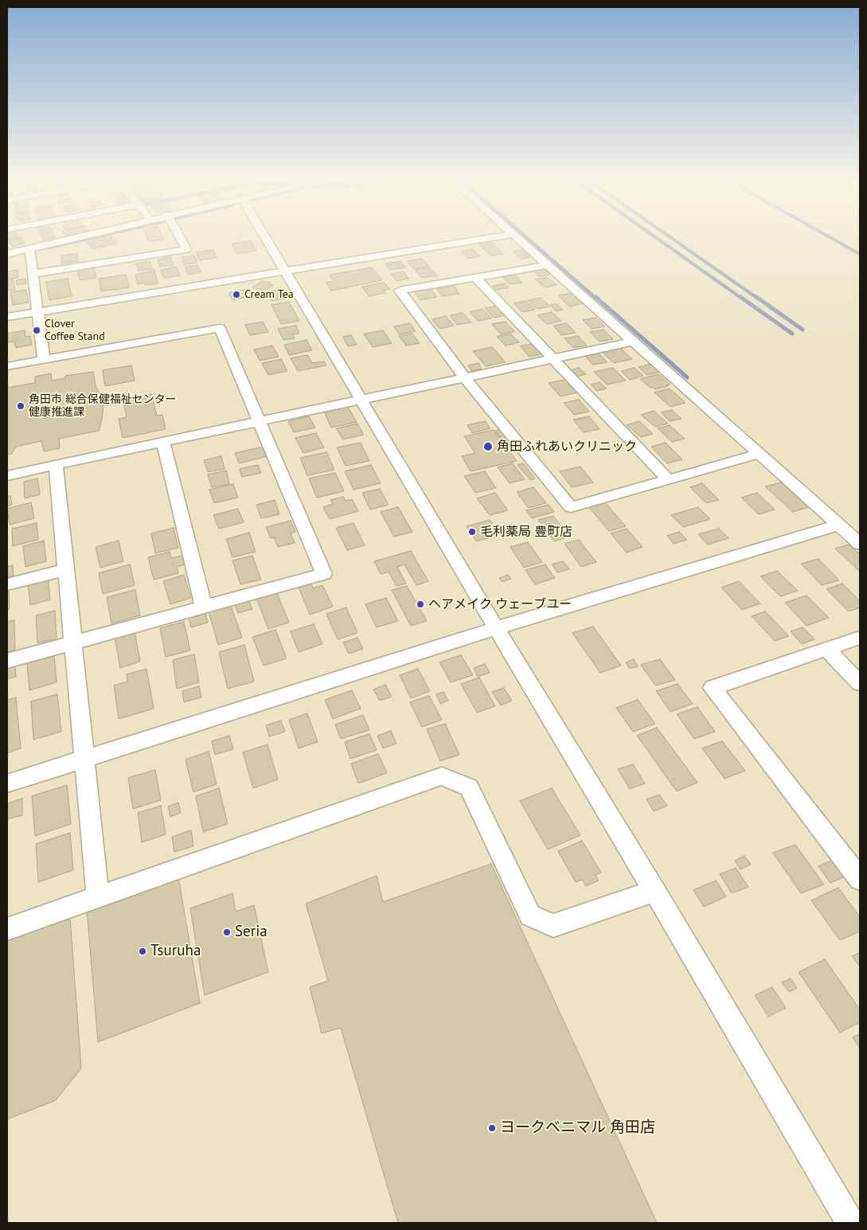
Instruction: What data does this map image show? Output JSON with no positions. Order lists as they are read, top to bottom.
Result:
{
  "places": [
    "Cream Tea",
    "Clover Coffee Stand",
    "角田市 総合保健福祉センター 健康推進課",
    "角田ふれあいクリニック",
    "毛利薬局 豊町店",
    "ヘアメイク ウェーブユー",
    "Seria",
    "Tsuruha",
    "ヨークベニマル 角田店"
  ]
}
